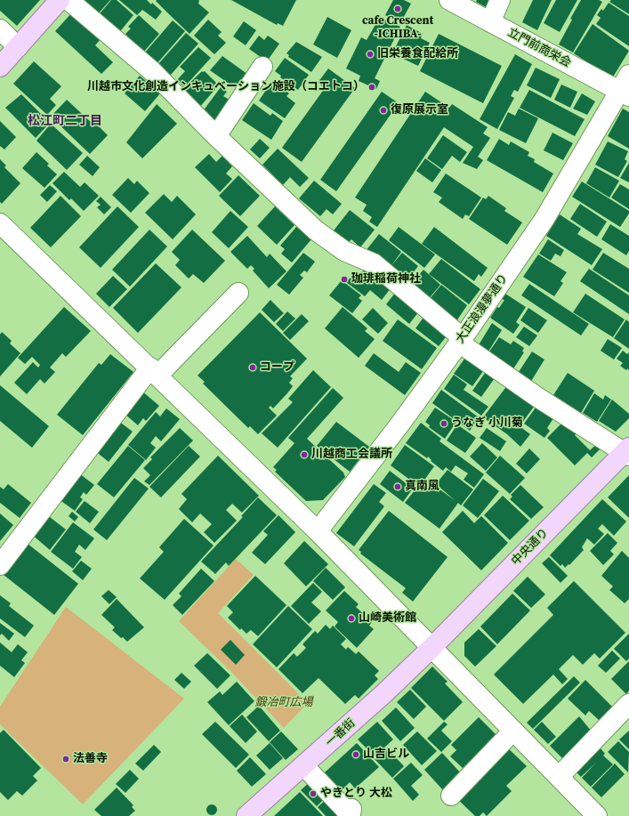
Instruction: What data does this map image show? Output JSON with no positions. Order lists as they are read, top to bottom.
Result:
{
  "streets": {
    "main road": ["中央通り", "一番街"],
    "street": ["立門前商栄会", "大正浪漫夢通り"]
  },
  "crossings": [
    ["立門前商栄会", "大正浪漫夢通り"],
    ["中央通り", "一番街"]
  ],
  "districts": ["松江町二丁目"],
  "parks": ["鍛冶町広場"],
  "places": [
    "cafe Crescent -ICHIBA-",
    "旧栄養食配給所",
    "川越市文化創造インキュベーション施設（コエトコ）",
    "復原展示室",
    "珈琲稲荷神社",
    "コープ",
    "うなぎ 小川菊",
    "川越商工会議所",
    "真南風",
    "山崎美術館",
    "山吉ビル",
    "法善寺",
    "やきとり 大松"
  ]
}
